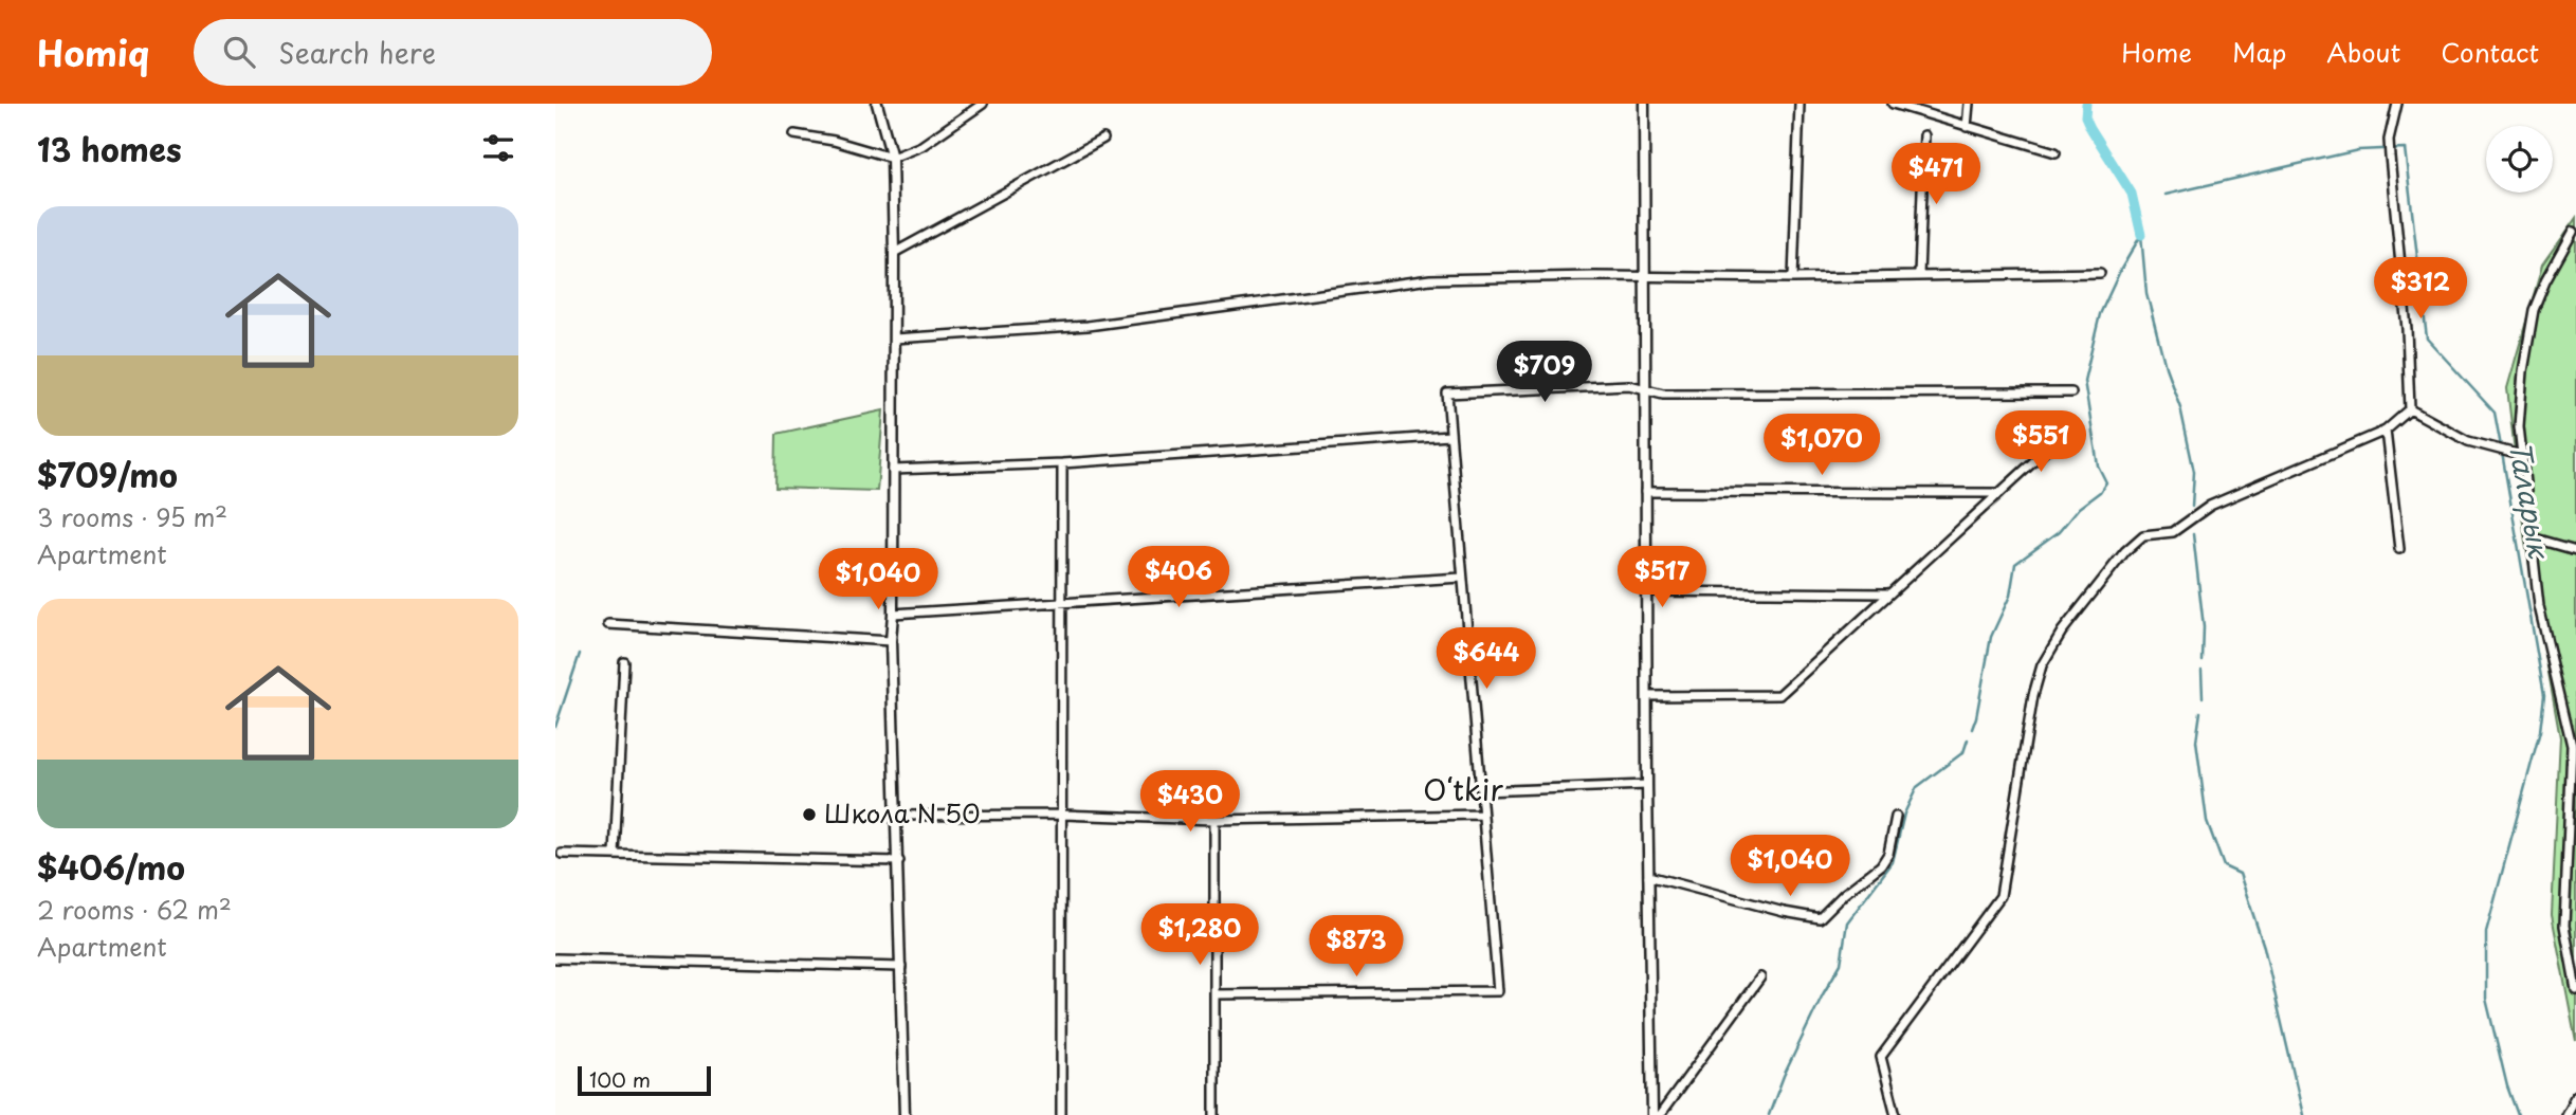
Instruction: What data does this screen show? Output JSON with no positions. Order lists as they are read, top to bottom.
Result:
{
  "districts": ["Oʻtkir"],
  "water": ["Таларык"],
  "places": ["Школа N 50"],
  "scale_bar": "100 m",
  "page": {
    "header": "Homiq",
    "search": "Search here",
    "nav": [
      "Home",
      "Map",
      "About",
      "Contact"
    ],
    "heading": "13 homes",
    "price": [
      "$471",
      "$312",
      "$709",
      "$551",
      "$1,070",
      "$406",
      "$517",
      "$1,040",
      "$644",
      "$430",
      "$1,040",
      "$1,280",
      "$873"
    ],
    "list": [
      {
        "name": "$709/mo",
        "note": "3 rooms · 95 m² · Apartment"
      },
      {
        "name": "$406/mo",
        "note": "2 rooms · 62 m² · Apartment"
      }
    ],
    "scale": "100 m"
  }
}
